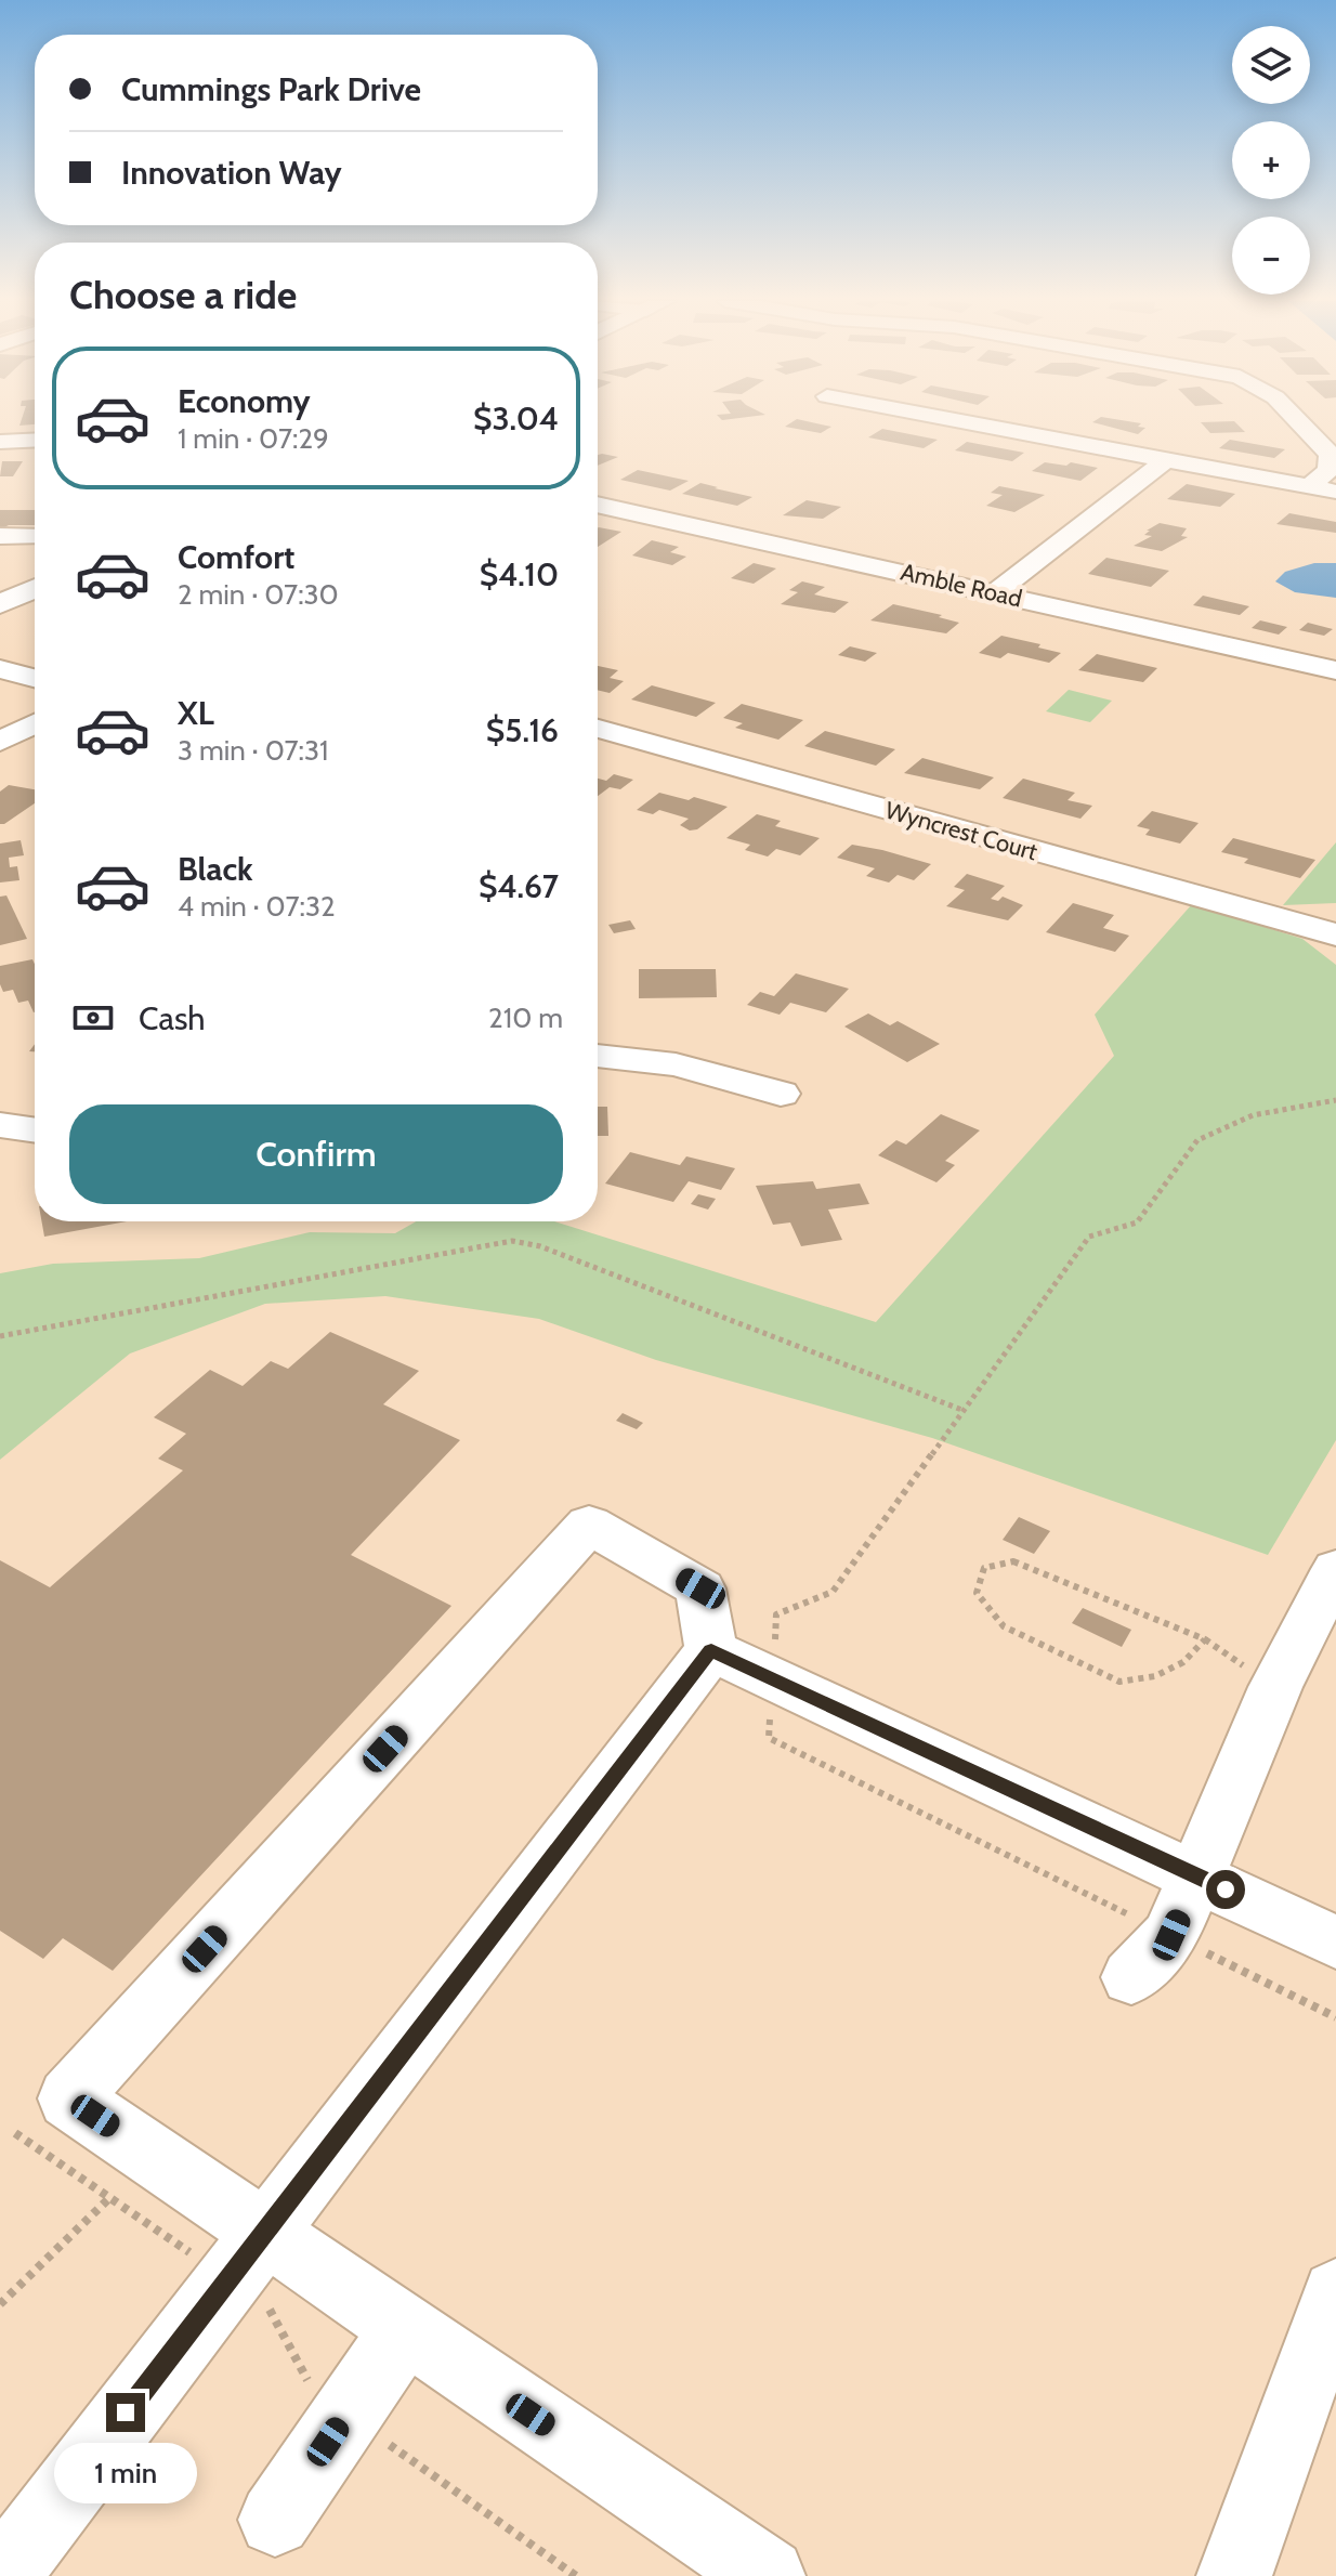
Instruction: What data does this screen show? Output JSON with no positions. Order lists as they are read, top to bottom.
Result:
{
  "streets": {
    "street": ["Amble Road", "Wyncrest Court"]
  },
  "page": {
    "map_buttons": ["+", "−"],
    "banner": ["Cummings Park Drive", "Innovation Way"],
    "heading": "Choose a ride",
    "list": [
      {
        "name": "Economy",
        "note": "1 min · 07:29",
        "value": "$3.04"
      },
      {
        "name": "Comfort",
        "note": "2 min · 07:30",
        "value": "$4.10"
      },
      {
        "name": "XL",
        "note": "3 min · 07:31",
        "value": "$5.16"
      },
      {
        "name": "Black",
        "note": "4 min · 07:32",
        "value": "$4.67"
      }
    ],
    "pay": ["Cash", "210 m"],
    "buttons": "Confirm",
    "bubble": "1 min"
  }
}
